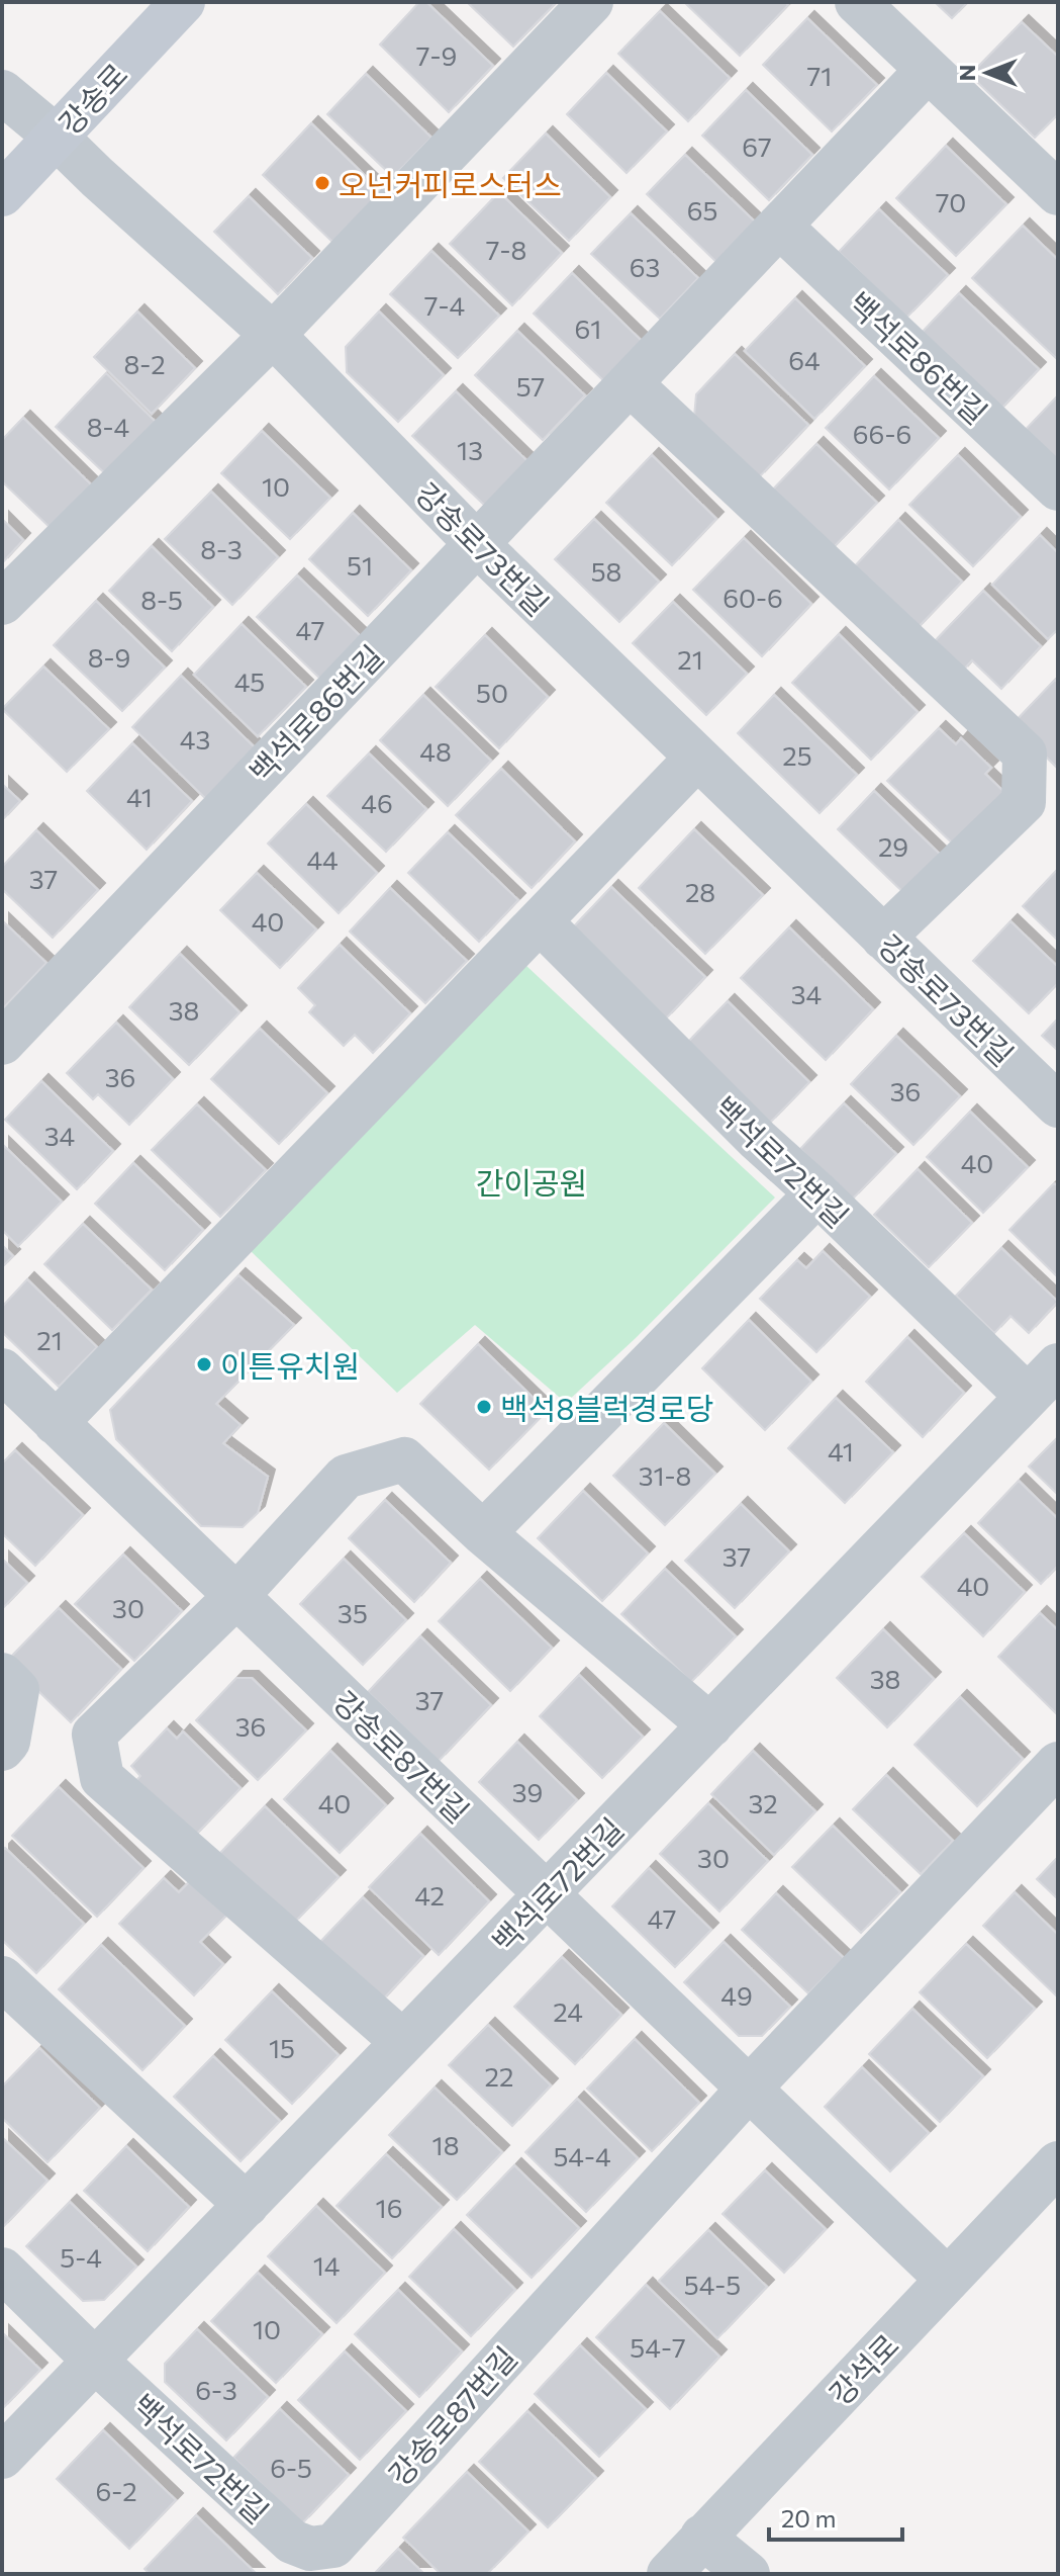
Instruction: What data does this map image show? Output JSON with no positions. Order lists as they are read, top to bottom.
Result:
{
  "streets": {
    "main road": ["강송로"],
    "street": [
      "백석로86번길",
      "강송로73번길",
      "백석로72번길",
      "강송로87번길",
      "강석로"
    ]
  },
  "crossings": [
    ["강송로", "강송로73번길"],
    ["백석로86번길", "강송로73번길"],
    ["백석로72번길", "강송로87번길"],
    ["강송로87번길", "강석로"]
  ],
  "parks": ["간이공원"],
  "places": ["오넌커피로스터스", "이튼유치원", "백석8블럭경로당"],
  "house_numbers": [
    "7-9",
    "71",
    "67",
    "70",
    "65",
    "7-8",
    "63",
    "7-4",
    "61",
    "64",
    "8-2",
    "57",
    "8-4",
    "66-6",
    "13",
    "10",
    "8-3",
    "51",
    "58",
    "60-6",
    "8-5",
    "47",
    "8-9",
    "21",
    "45",
    "50",
    "43",
    "48",
    "25",
    "41",
    "46",
    "29",
    "44",
    "37",
    "28",
    "40",
    "34",
    "38",
    "36",
    "36",
    "34",
    "40",
    "21",
    "41",
    "31-8",
    "37",
    "40",
    "30",
    "35",
    "38",
    "37",
    "36",
    "39",
    "40",
    "32",
    "30",
    "42",
    "47",
    "49",
    "24",
    "15",
    "22",
    "18",
    "54-4",
    "16",
    "5-4",
    "14",
    "54-5",
    "10",
    "54-7",
    "6-3",
    "6-5",
    "6-2"
  ],
  "scale_bar": "20 m",
  "north": "left"
}
